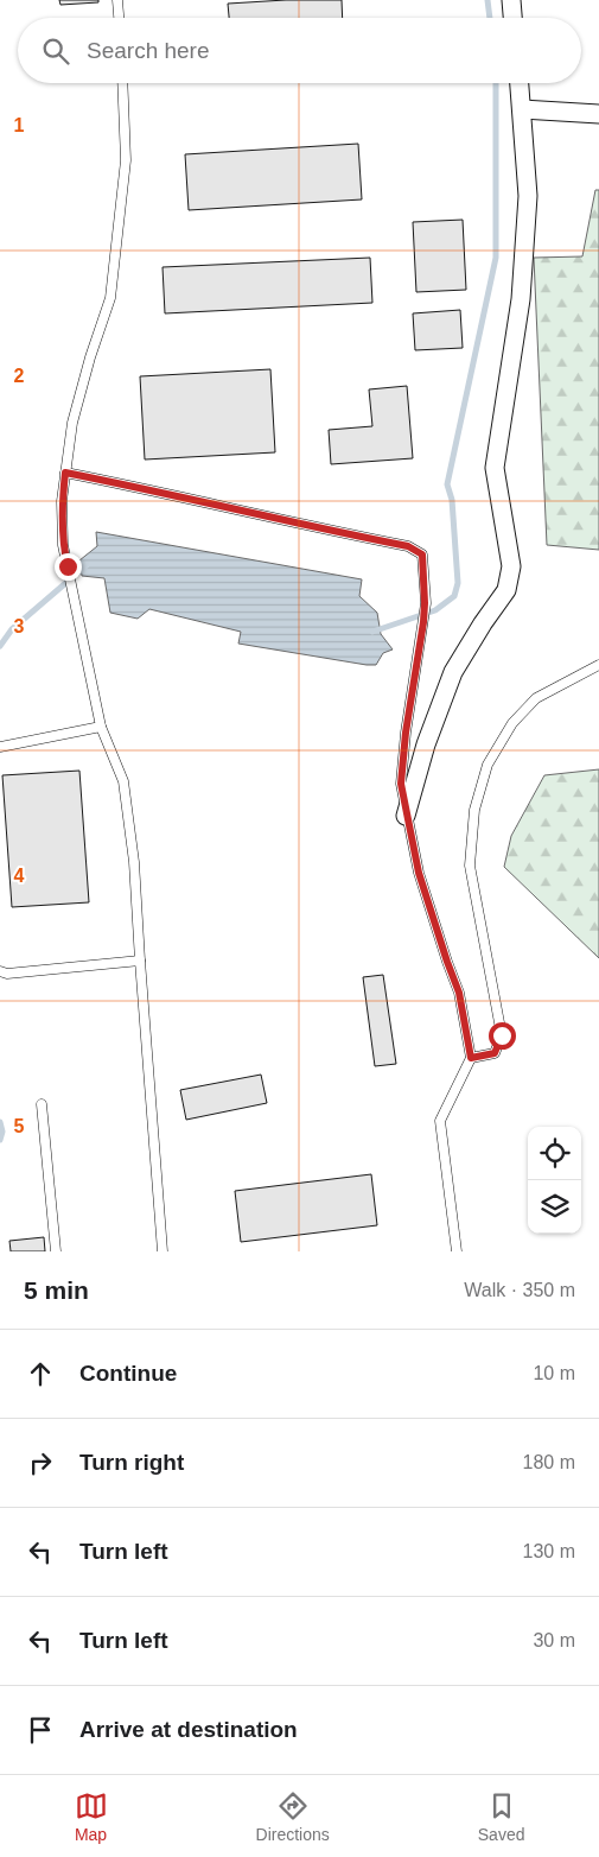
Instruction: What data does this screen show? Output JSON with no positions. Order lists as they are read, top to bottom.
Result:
{
  "page": {
    "search": "Search here",
    "heading": ["5 min", "Walk · 350 m"],
    "list": [
      ["Continue", "10 m"],
      ["Turn right", "180 m"],
      ["Turn left", "130 m"],
      ["Turn left", "30 m"],
      "Arrive at destination"
    ],
    "nav": ["Map", "Directions", "Saved"]
  },
  "grid": {
    "rows": [
      "1",
      "2",
      "3",
      "4",
      "5"
    ]
  }
}
